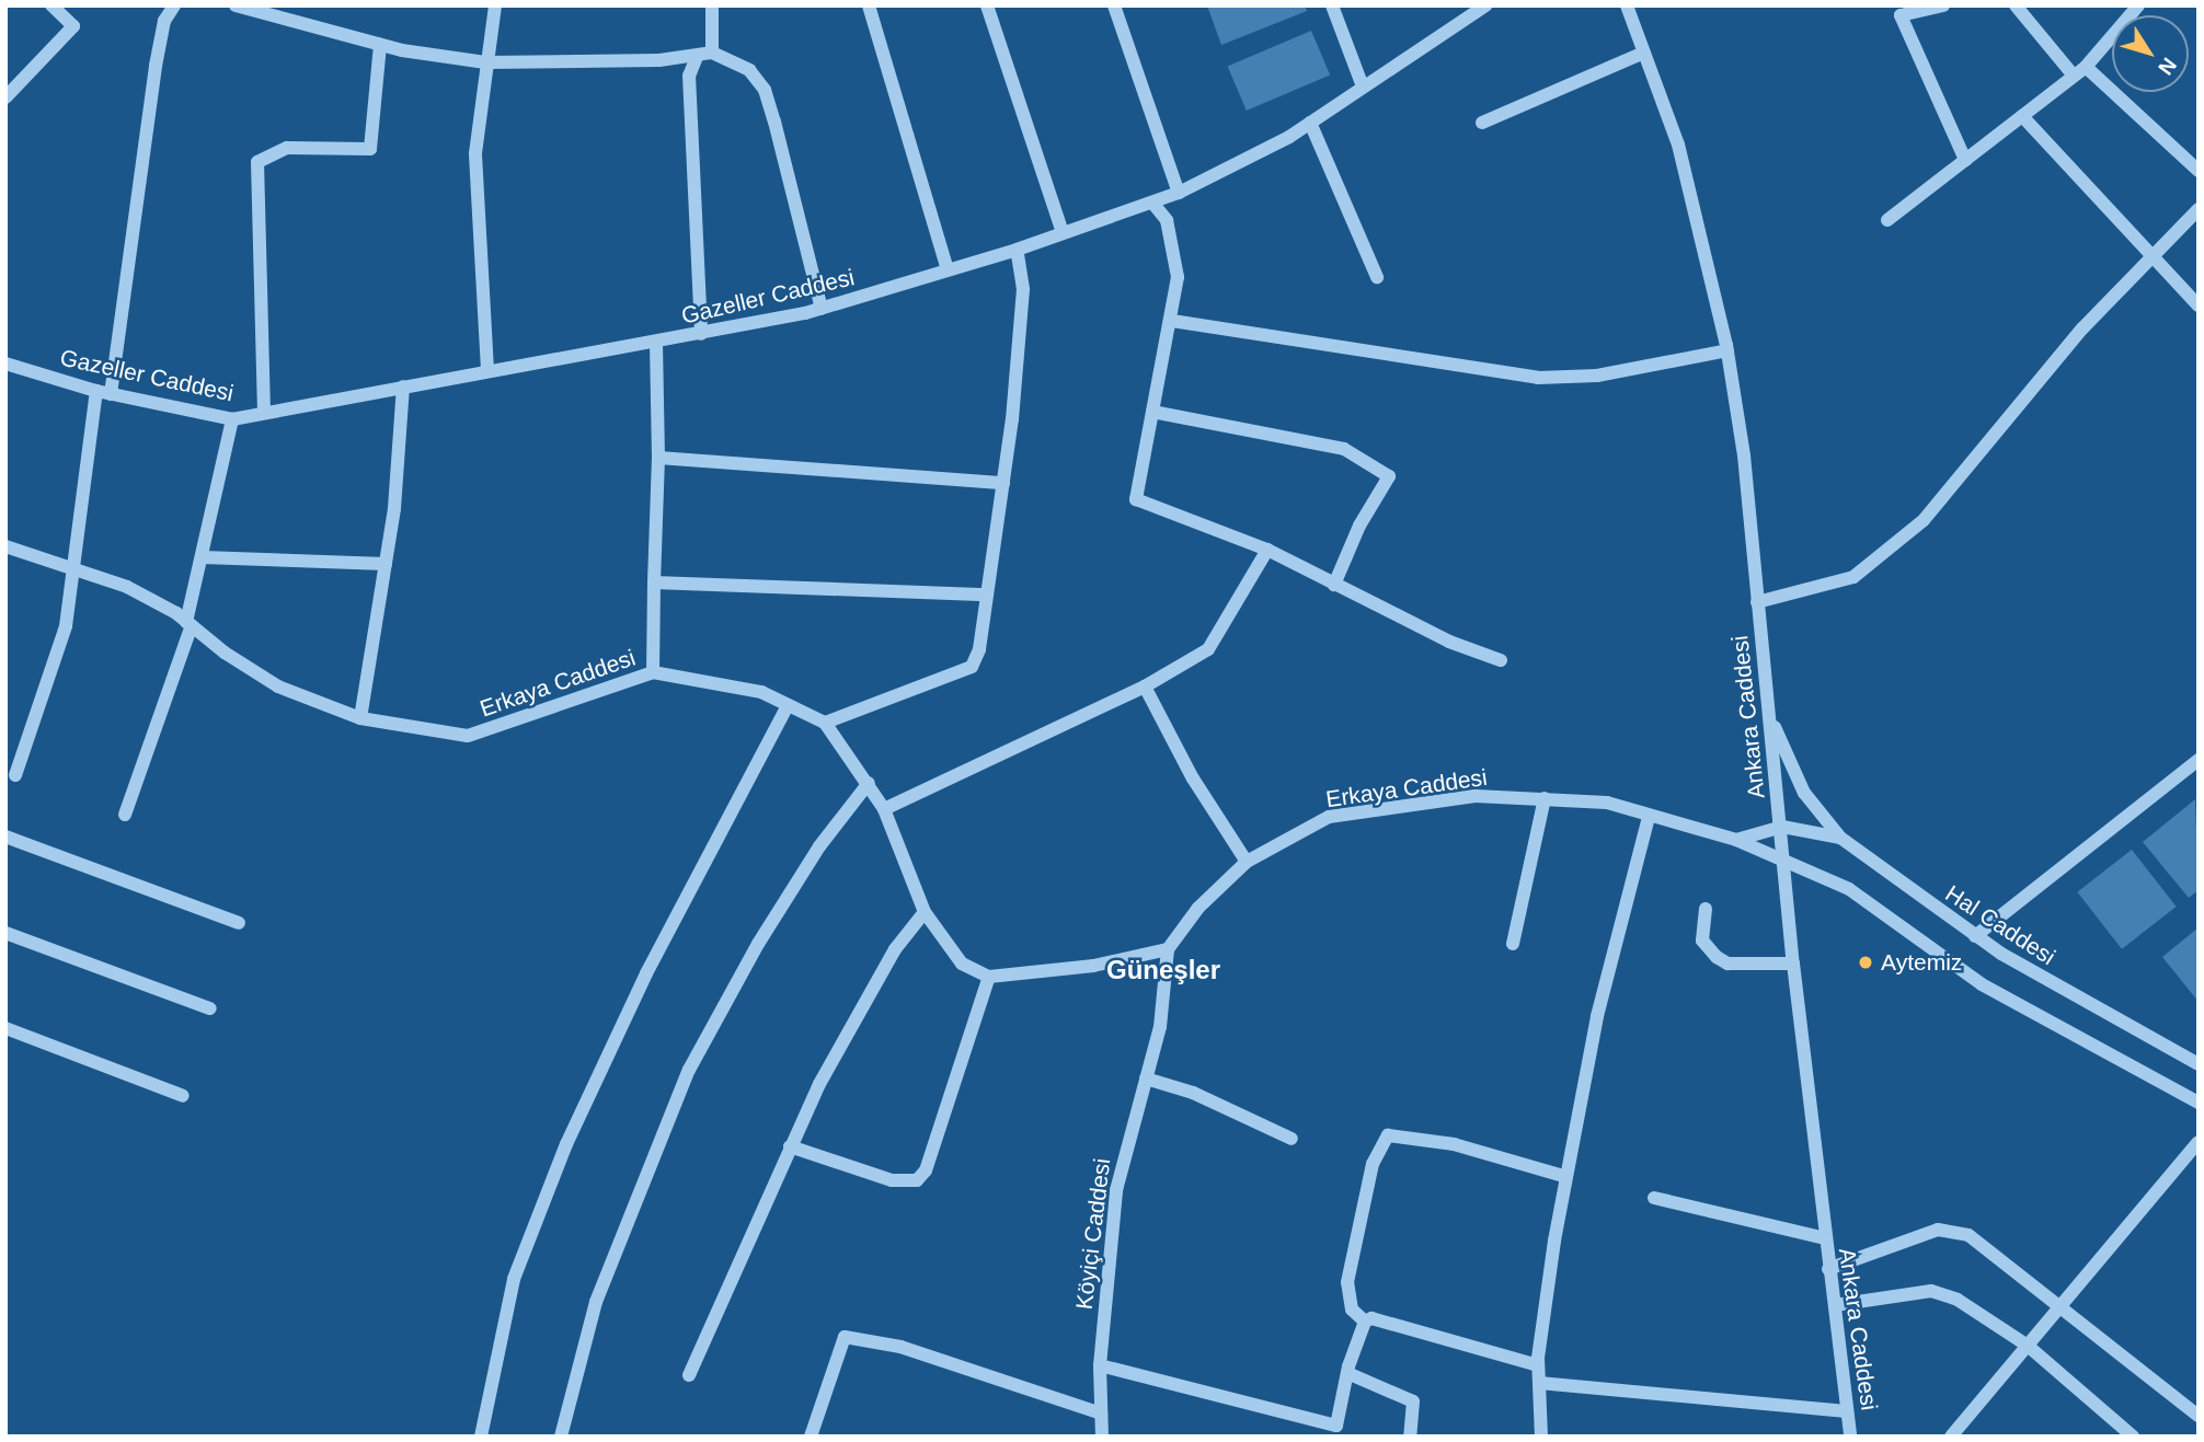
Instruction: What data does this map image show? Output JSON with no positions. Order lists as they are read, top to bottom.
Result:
{
  "streets": {
    "street": [
      "Gazeller Caddesi",
      "Erkaya Caddesi",
      "Ankara Caddesi",
      "Hal Caddesi",
      "Köyiçi Caddesi"
    ]
  },
  "crossings": [
    ["Erkaya Caddesi", "Ankara Caddesi"],
    ["Erkaya Caddesi", "Köyiçi Caddesi"],
    ["Ankara Caddesi", "Hal Caddesi"]
  ],
  "districts": ["Güneşler"],
  "places": ["Aytemiz"],
  "north": "bottom right"
}
